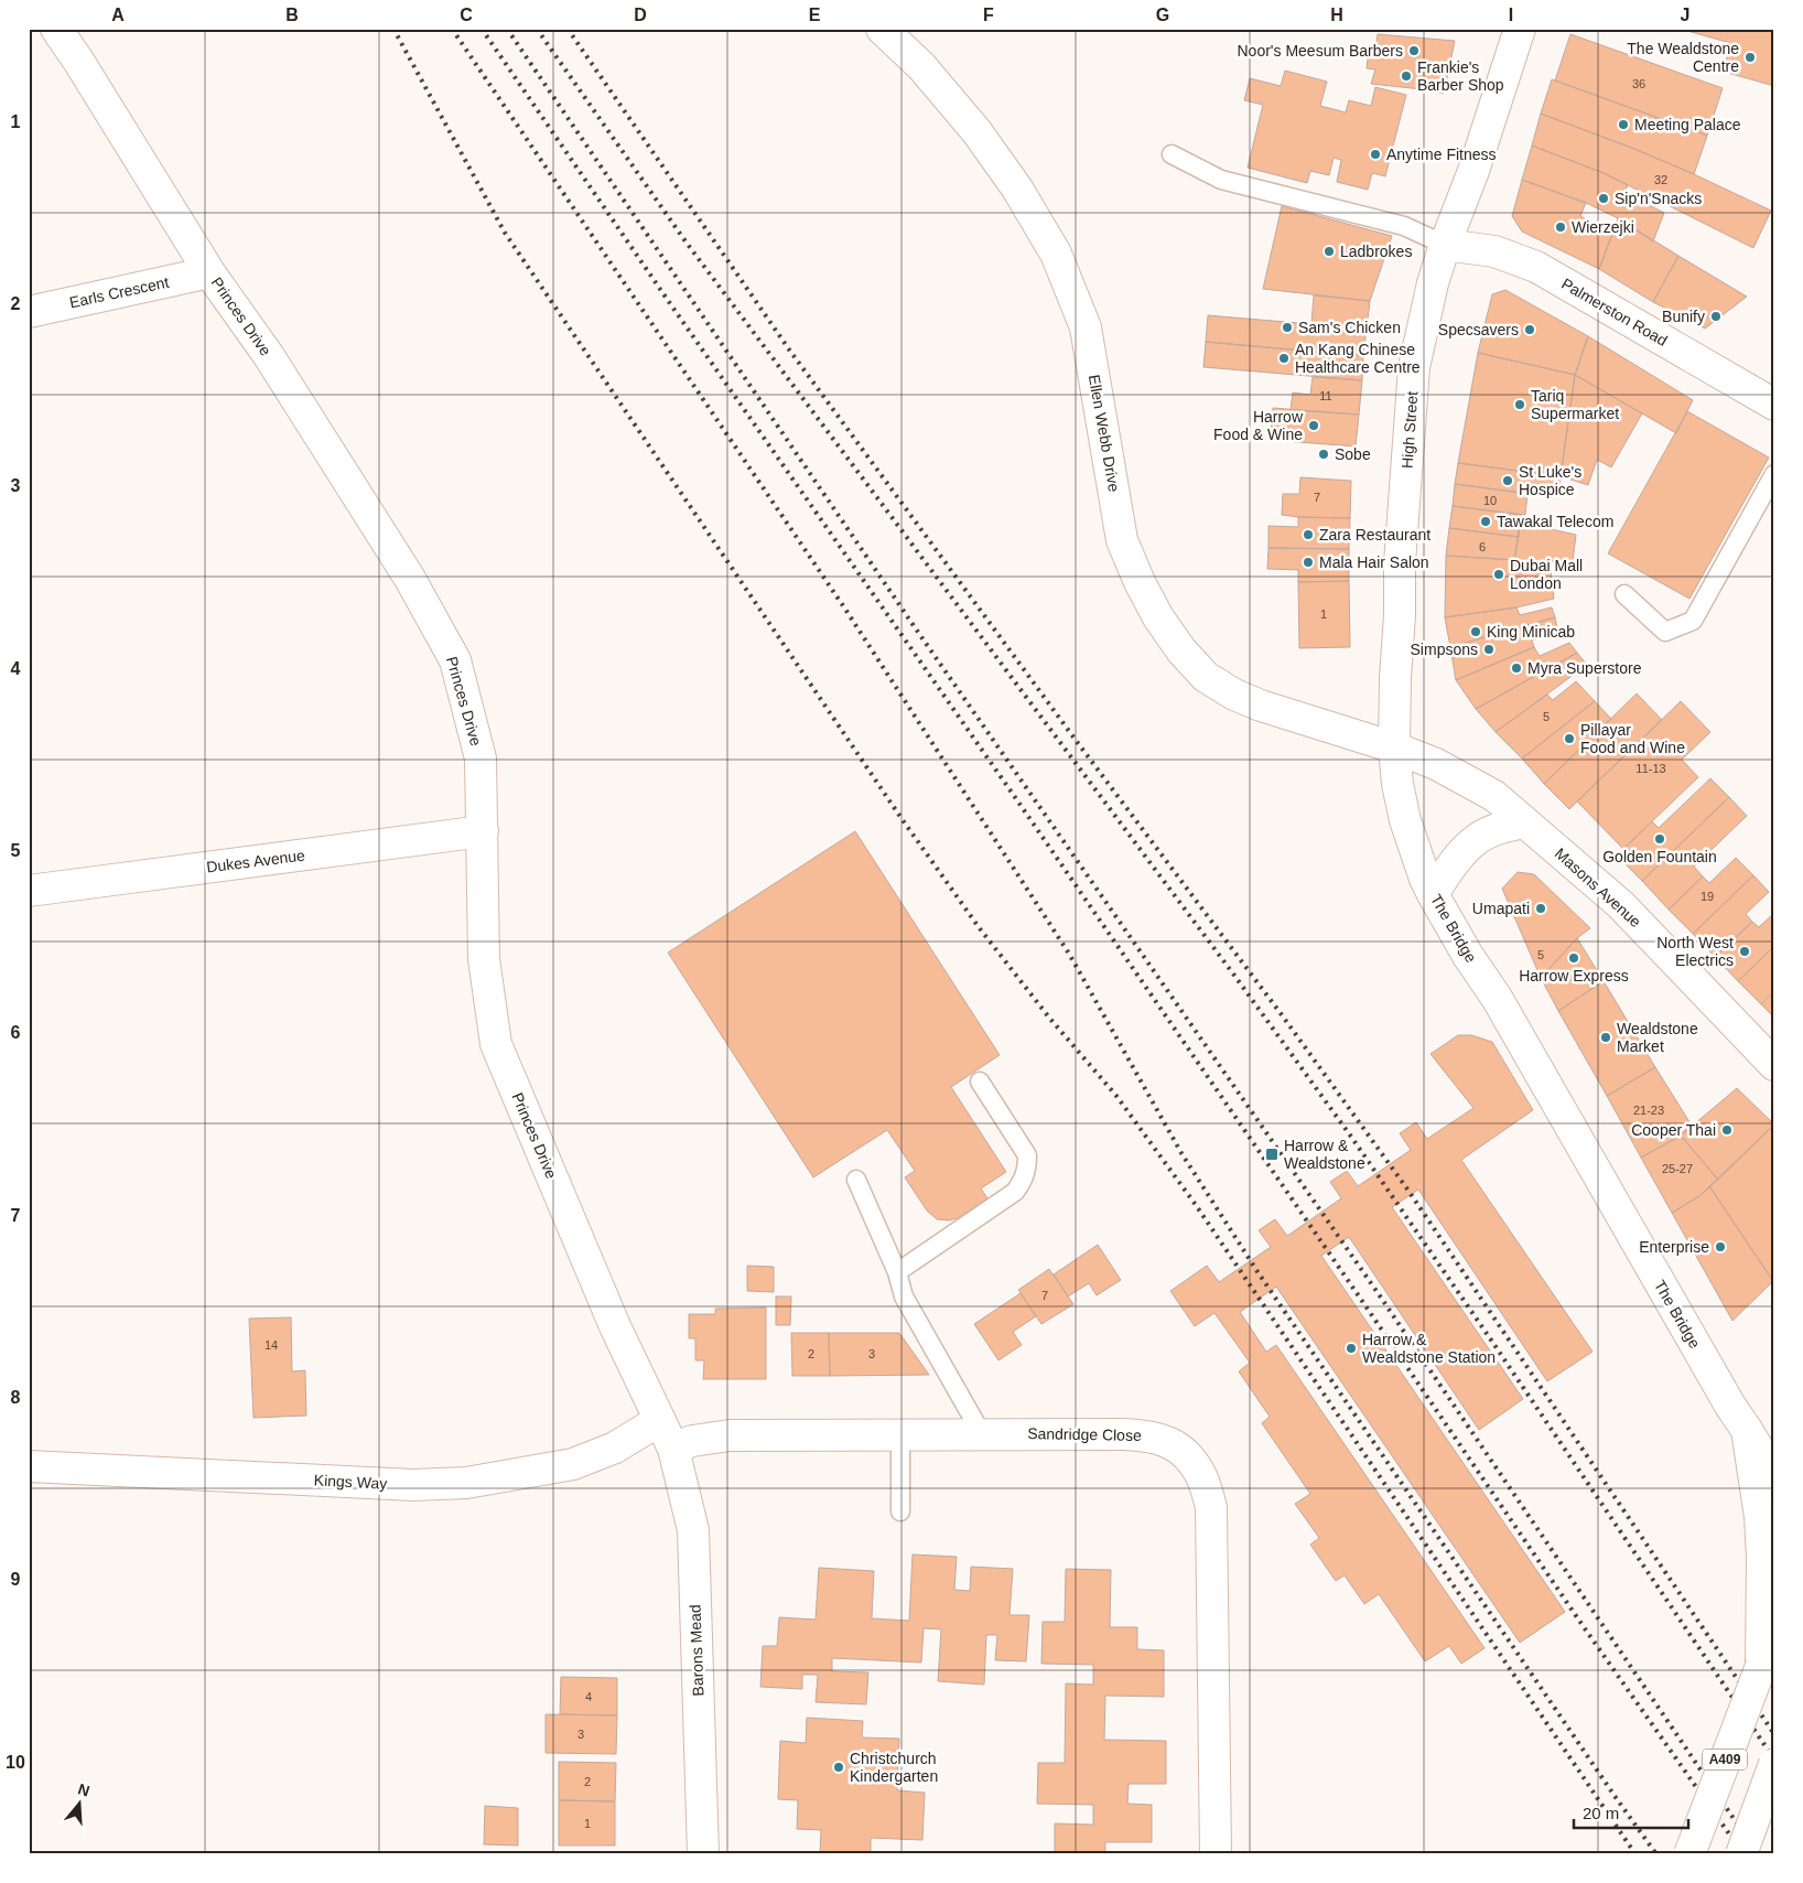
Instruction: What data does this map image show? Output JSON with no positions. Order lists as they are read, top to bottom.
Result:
{
  "streets": {
    "street": [
      "Earls Crescent",
      "Palmerston Road",
      "Princes Drive",
      "High Street",
      "Ellen Webb Drive",
      "Dukes Avenue",
      "Masons Avenue",
      "The Bridge",
      "Sandridge Close",
      "Kings Way",
      "Barons Mead",
      "A409"
    ]
  },
  "crossings": [
    ["Earls Crescent", "Princes Drive"],
    ["Palmerston Road", "High Street"],
    ["Princes Drive", "Dukes Avenue"],
    ["Princes Drive", "Sandridge Close"],
    ["Princes Drive", "Kings Way"],
    ["Princes Drive", "Barons Mead"],
    ["High Street", "Ellen Webb Drive"],
    ["High Street", "Masons Avenue"],
    ["High Street", "The Bridge"],
    ["Ellen Webb Drive", "Masons Avenue"],
    ["Ellen Webb Drive", "The Bridge"],
    ["Masons Avenue", "The Bridge"],
    ["Sandridge Close", "Barons Mead"]
  ],
  "places": {
    "other": [
      "Noor's Meesum Barbers",
      "The Wealdstone Centre",
      "Frankie's Barber Shop",
      "Meeting Palace",
      "Anytime Fitness",
      "Sip'n'Snacks",
      "Wierzejki",
      "Ladbrokes",
      "Bunify",
      "Sam's Chicken",
      "Specsavers",
      "An Kang Chinese Healthcare Centre",
      "Tariq Supermarket",
      "Harrow Food & Wine",
      "Sobe",
      "St Luke's Hospice",
      "Tawakal Telecom",
      "Zara Restaurant",
      "Mala Hair Salon",
      "Dubai Mall London",
      "King Minicab",
      "Simpsons",
      "Myra Superstore",
      "Pillayar Food and Wine",
      "Golden Fountain",
      "Umapati",
      "North West Electrics",
      "Harrow Express",
      "Wealdstone Market",
      "Cooper Thai",
      "Enterprise",
      "Harrow & Wealdstone Station",
      "Christchurch Kindergarten"
    ],
    "transit": ["Harrow & Wealdstone"]
  },
  "house_numbers": [
    "36",
    "32",
    "11",
    "7",
    "10",
    "6",
    "1",
    "5",
    "11-13",
    "19",
    "5",
    "21-23",
    "25-27",
    "7",
    "14",
    "2",
    "3",
    "4",
    "3",
    "2",
    "1"
  ],
  "scale_bar": "20 m",
  "north": "top",
  "grid": {
    "columns": [
      "A",
      "B",
      "C",
      "D",
      "E",
      "F",
      "G",
      "H",
      "I",
      "J"
    ],
    "rows": [
      "1",
      "2",
      "3",
      "4",
      "5",
      "6",
      "7",
      "8",
      "9",
      "10"
    ]
  }
}
